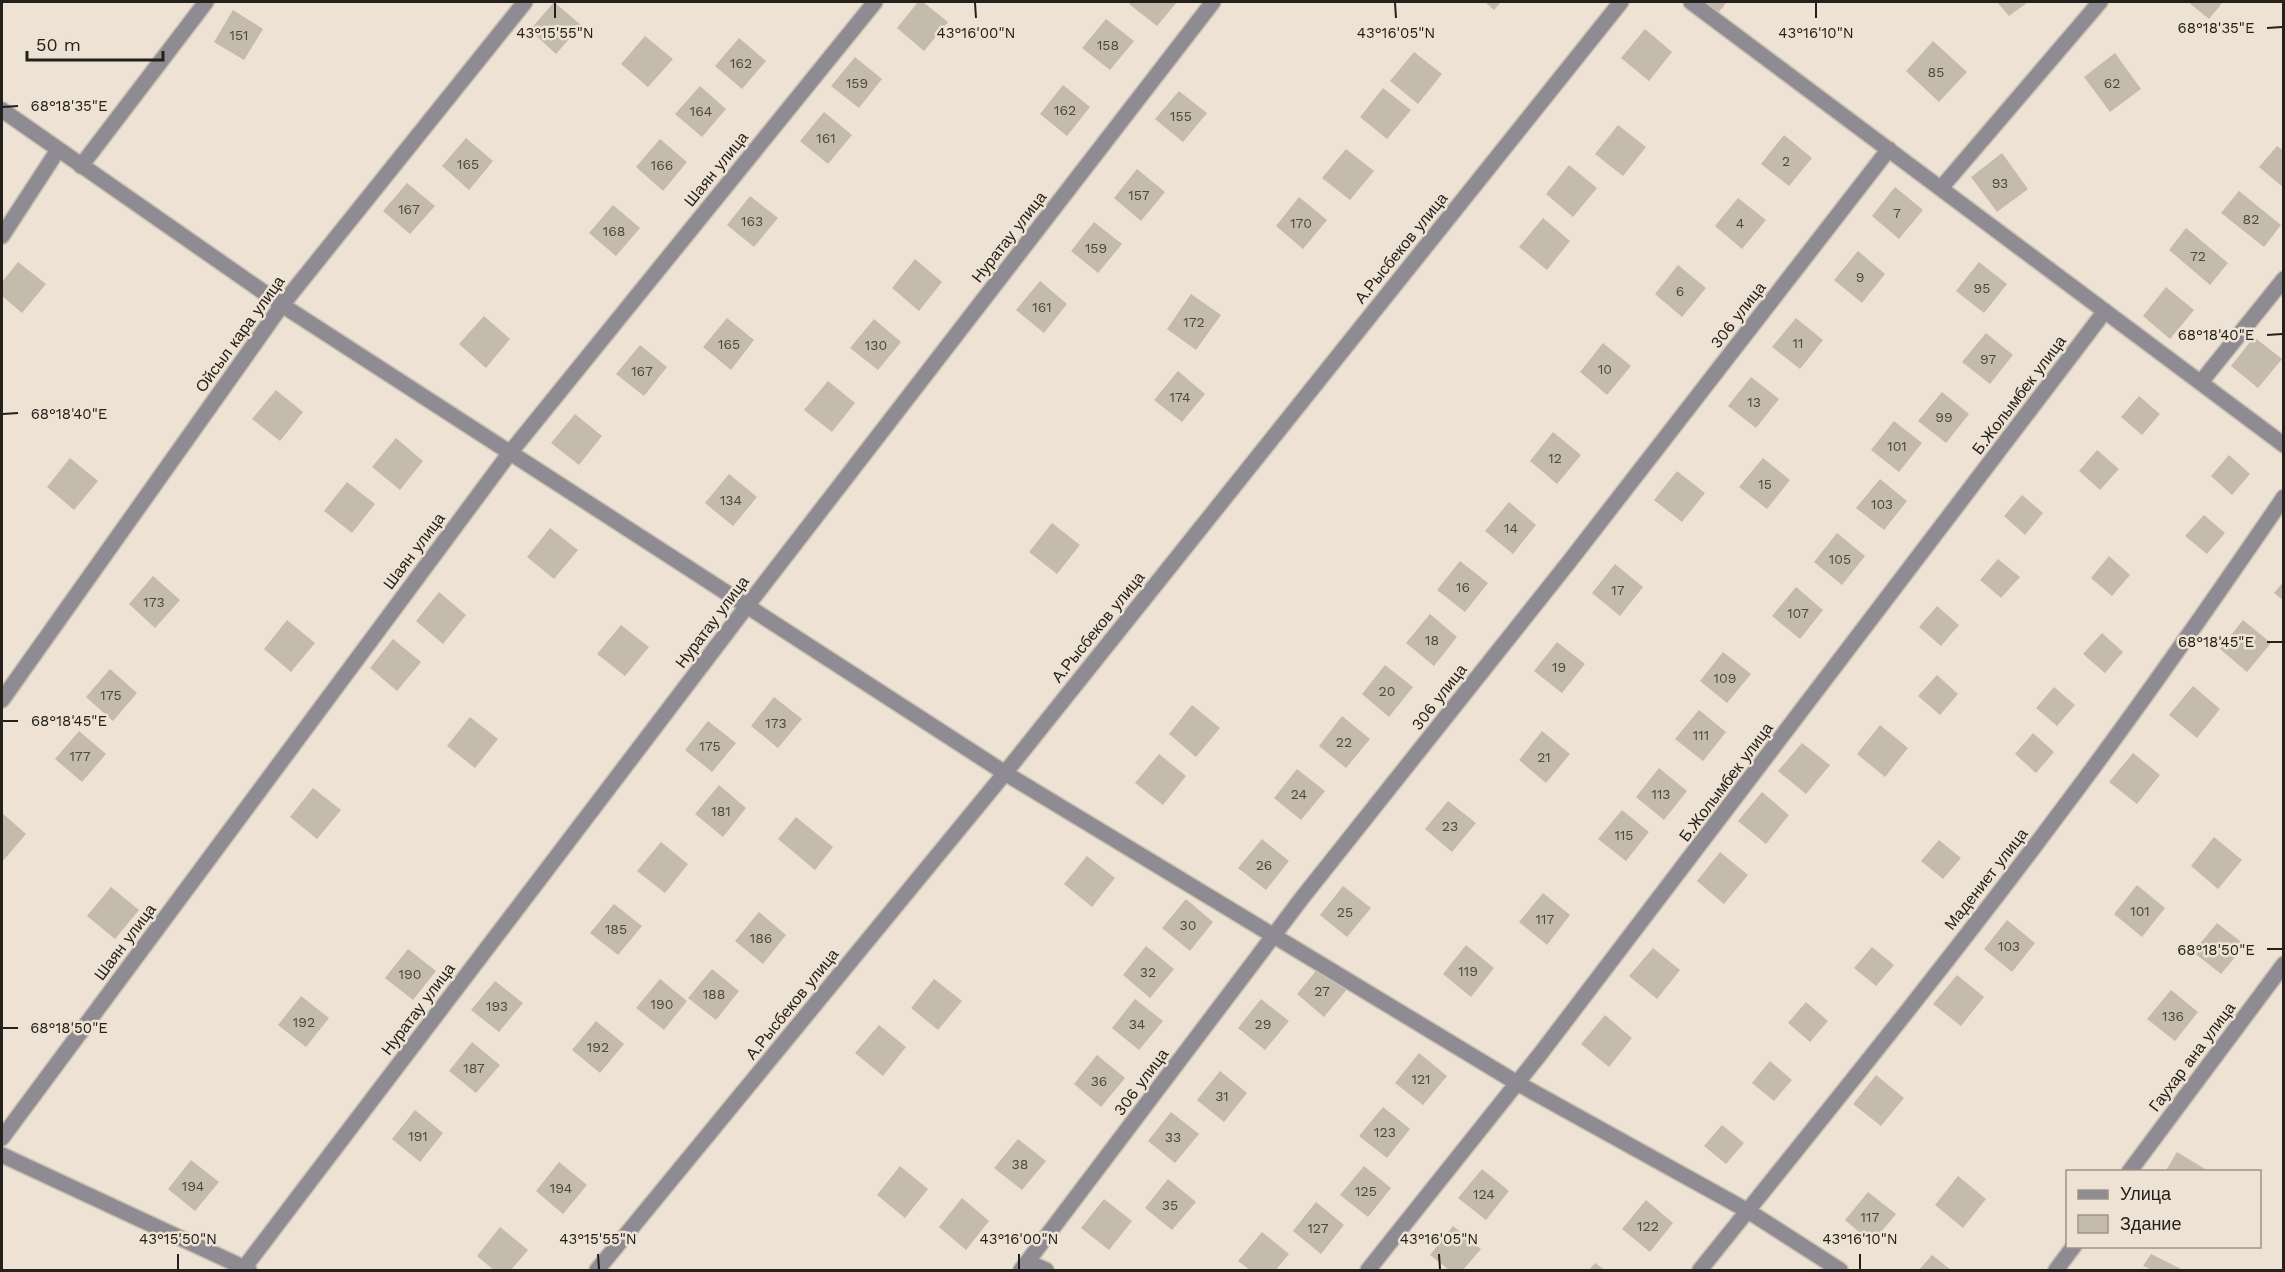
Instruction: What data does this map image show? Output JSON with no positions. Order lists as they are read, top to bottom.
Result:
{
  "streets": {
    "street": [
      "Шаян улица",
      "Нуратау улица",
      "А.Рысбеков улица",
      "306 улица",
      "Ойсыл кара улица",
      "Б.Жолымбек улица",
      "Мадениет улица",
      "Гаухар ана улица"
    ]
  },
  "house_numbers": [
    "151",
    "158",
    "162",
    "85",
    "159",
    "62",
    "162",
    "164",
    "155",
    "161",
    "2",
    "165",
    "166",
    "93",
    "157",
    "167",
    "7",
    "82",
    "163",
    "170",
    "4",
    "168",
    "159",
    "72",
    "9",
    "95",
    "6",
    "161",
    "172",
    "11",
    "165",
    "130",
    "97",
    "10",
    "167",
    "174",
    "13",
    "99",
    "101",
    "12",
    "15",
    "134",
    "103",
    "14",
    "105",
    "16",
    "17",
    "173",
    "107",
    "18",
    "19",
    "109",
    "20",
    "175",
    "173",
    "111",
    "22",
    "175",
    "177",
    "21",
    "24",
    "113",
    "181",
    "23",
    "115",
    "26",
    "101",
    "25",
    "117",
    "30",
    "185",
    "186",
    "103",
    "119",
    "32",
    "190",
    "27",
    "188",
    "190",
    "193",
    "136",
    "192",
    "34",
    "29",
    "192",
    "187",
    "121",
    "36",
    "31",
    "123",
    "191",
    "33",
    "38",
    "194",
    "194",
    "125",
    "124",
    "35",
    "117",
    "122",
    "127"
  ],
  "legend": ["Улица", "Здание"],
  "scale_bar": "50 m",
  "coordinates": [
    "68°18'35\"E",
    "43°15'55\"N",
    "43°16'00\"N",
    "43°16'05\"N",
    "43°16'10\"N",
    "68°18'40\"E",
    "68°18'45\"E",
    "68°18'50\"E",
    "43°15'50\"N"
  ]
}
